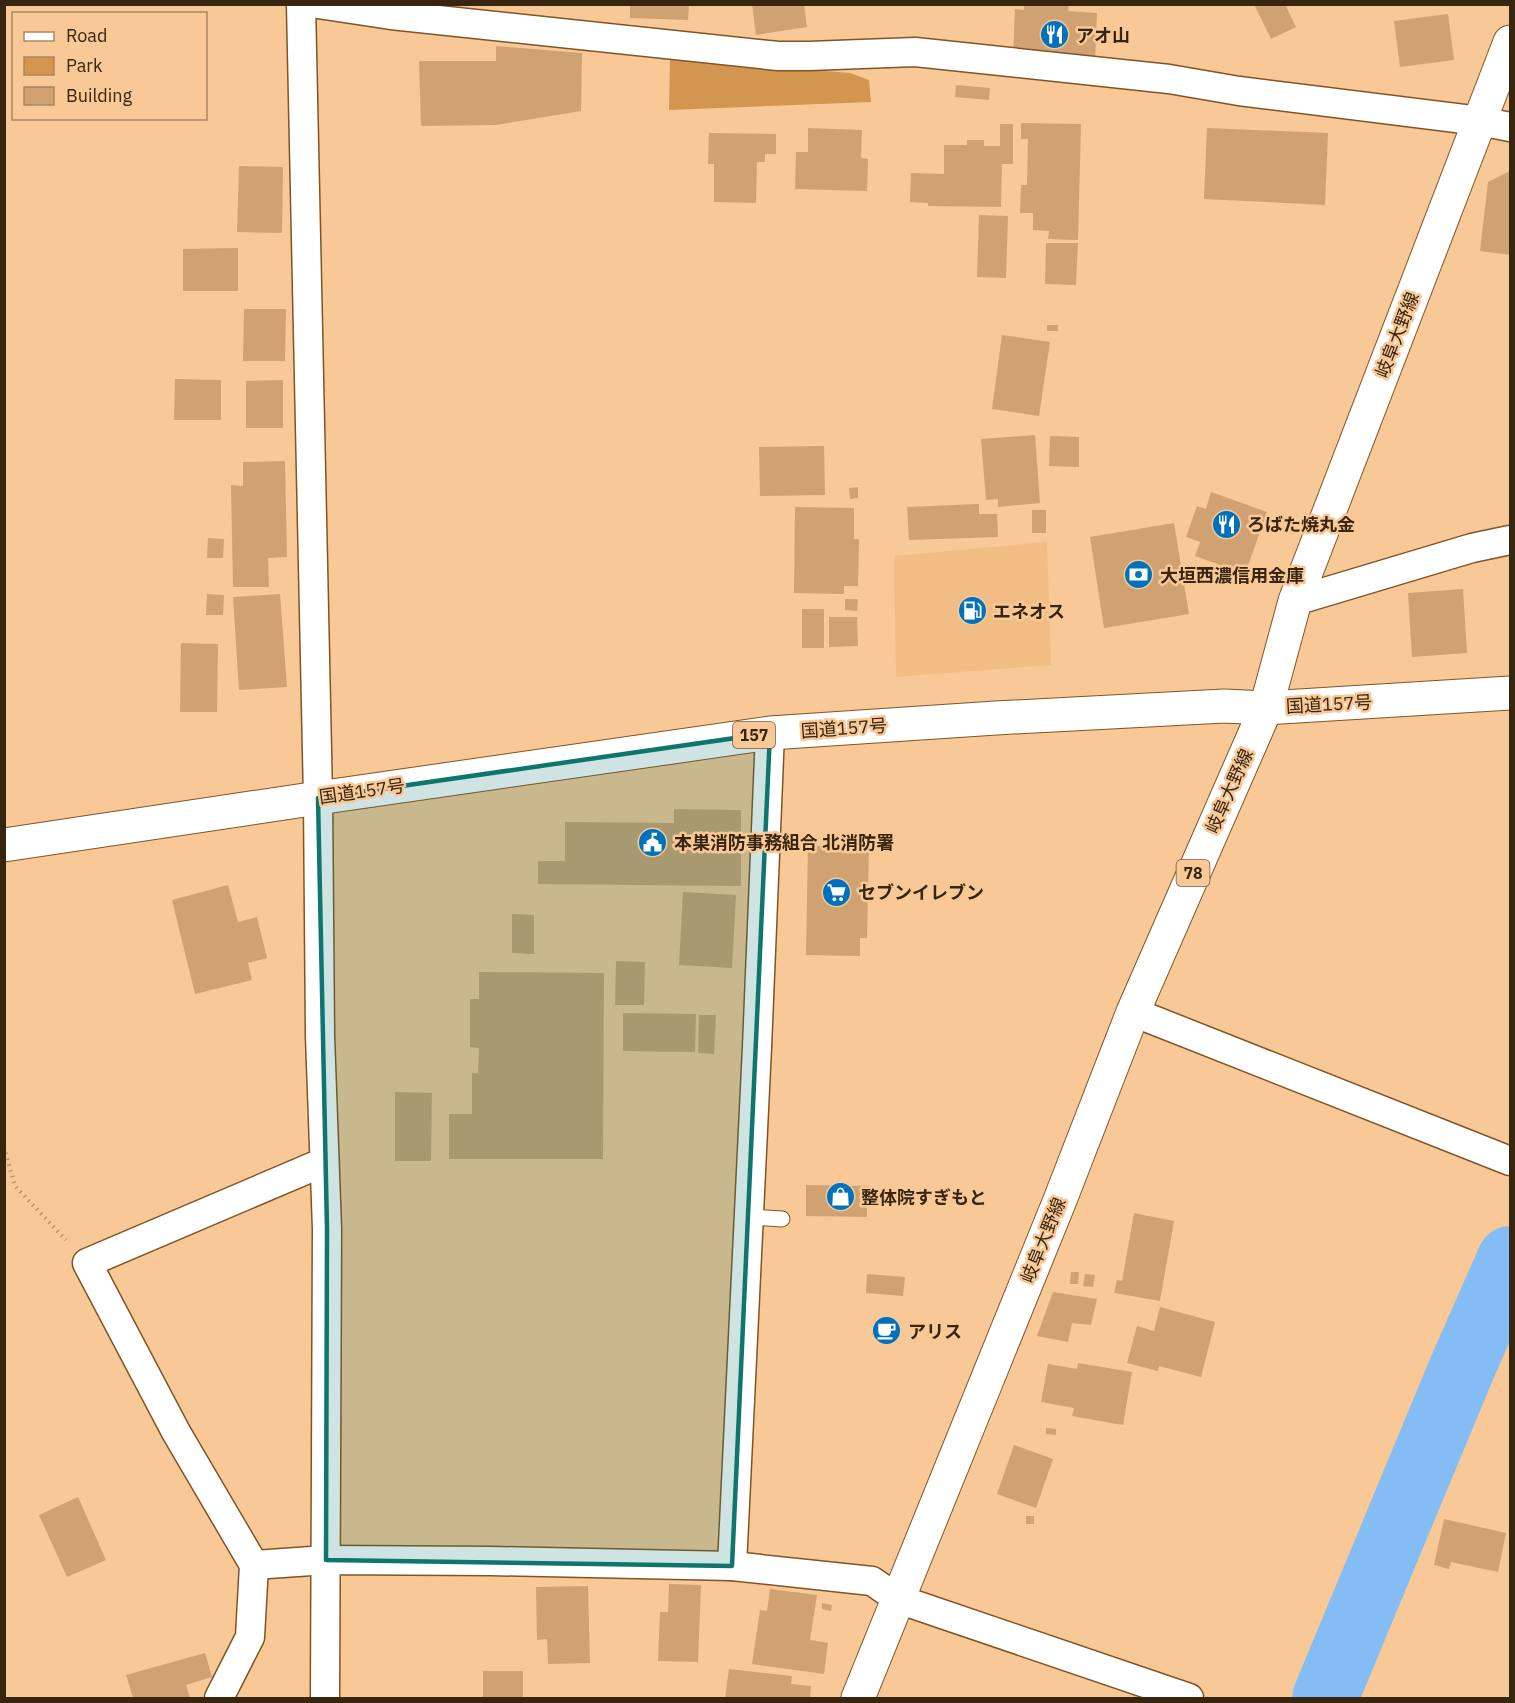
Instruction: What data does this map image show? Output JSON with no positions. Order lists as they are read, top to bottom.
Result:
{
  "streets": {
    "main road": [
      "岐阜大野線",
      "国道157号",
      "157",
      "78"
    ]
  },
  "crossings": [
    ["岐阜大野線", "国道157号"]
  ],
  "places": {
    "restaurant": ["アオ山", "ろばた焼丸金"],
    "bank": ["大垣西濃信用金庫"],
    "fuel station": ["エネオス"],
    "public building": ["本巣消防事務組合 北消防署"],
    "supermarket": ["セブンイレブン"],
    "shop": ["整体院すぎもと"],
    "cafe": ["アリス"]
  },
  "legend": ["Road", "Park", "Building"]
}
